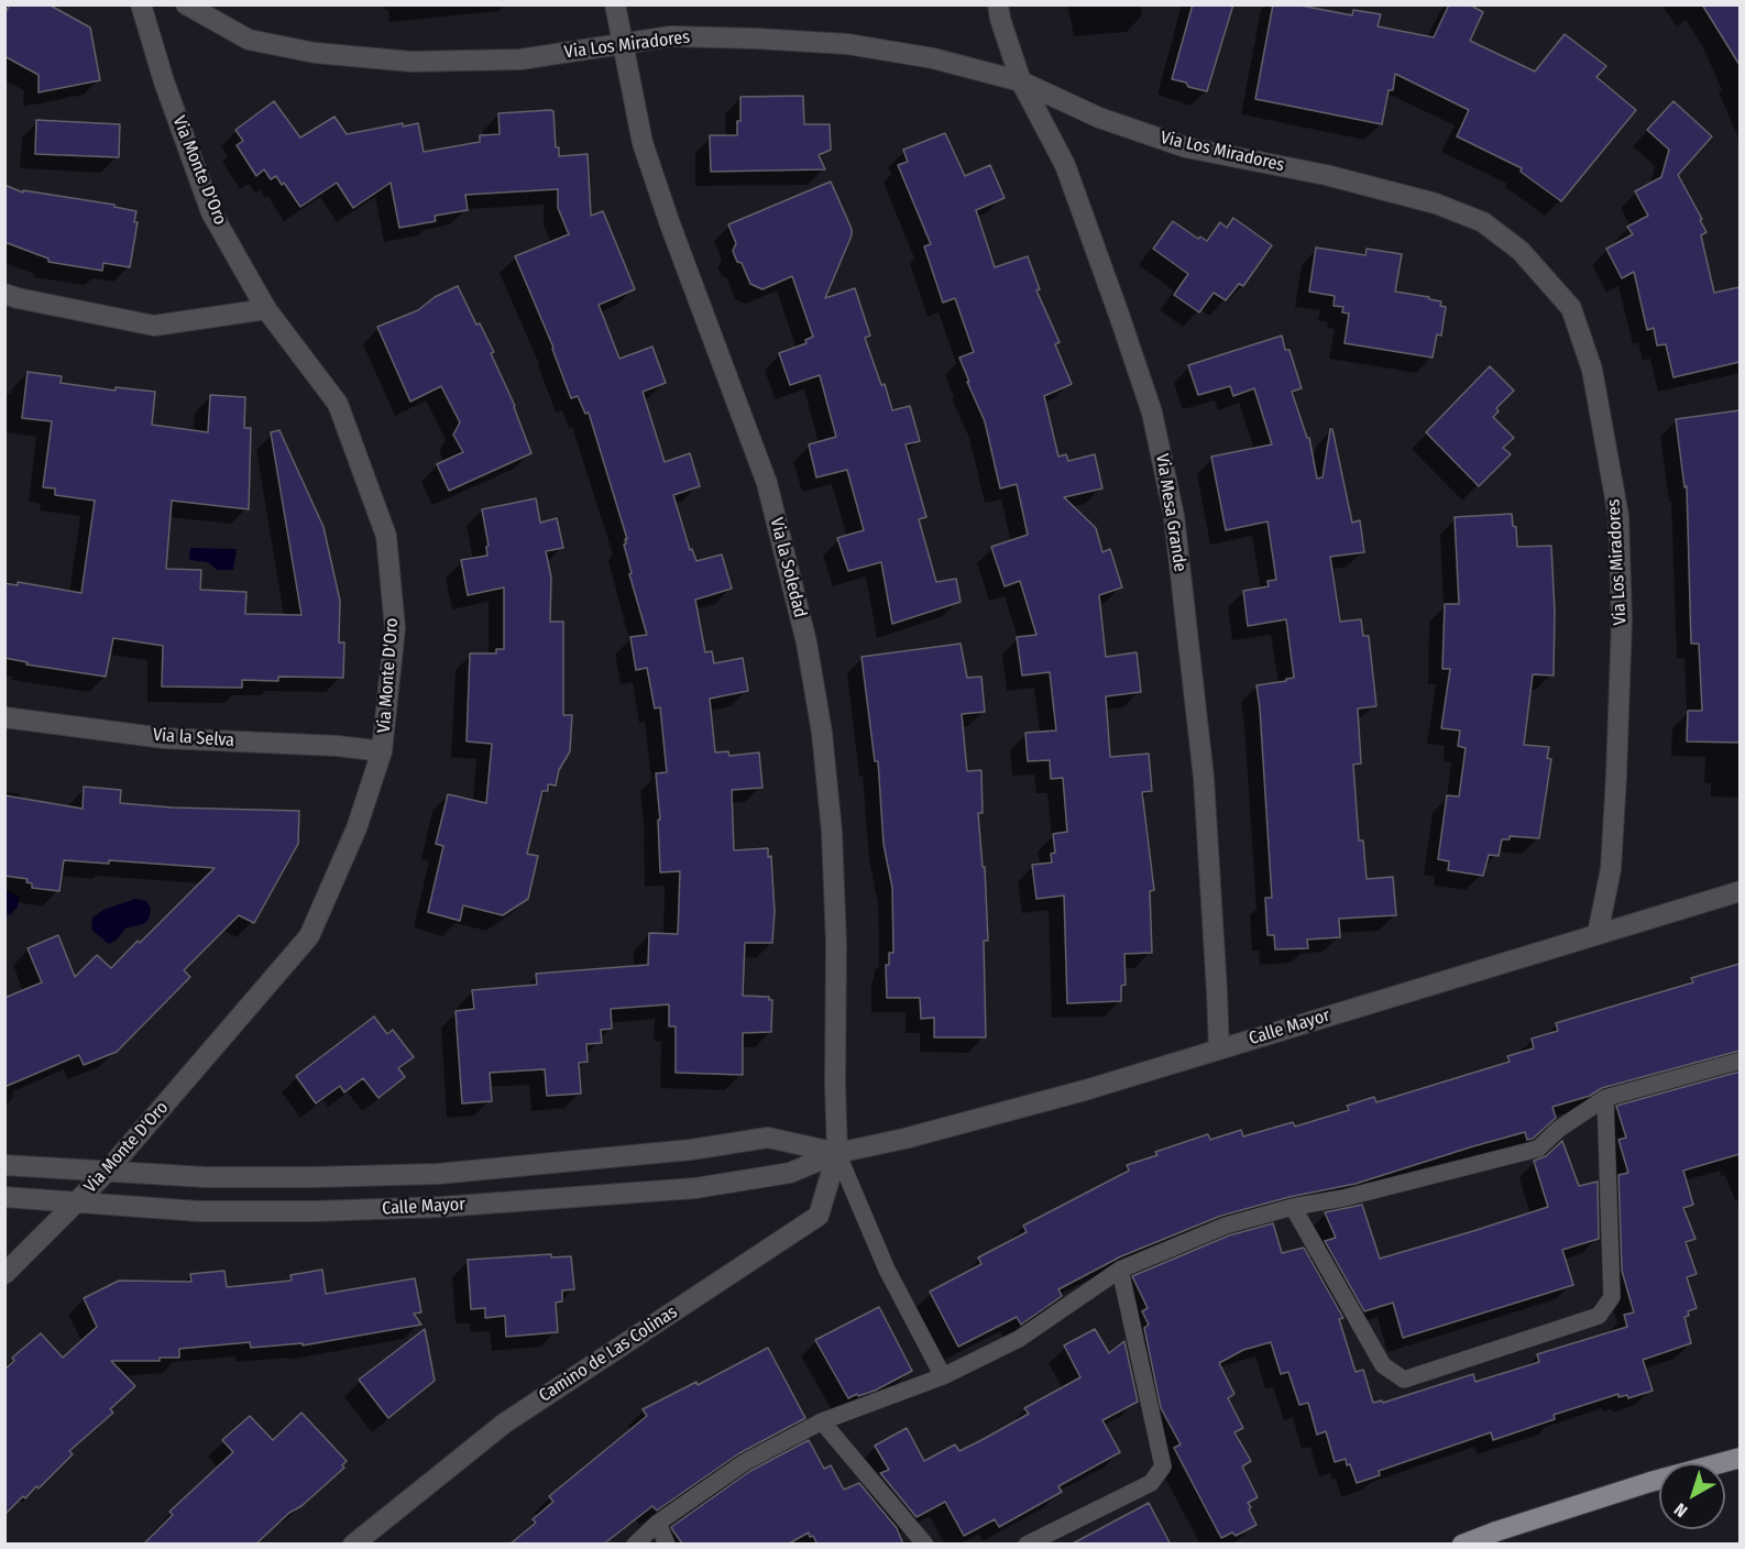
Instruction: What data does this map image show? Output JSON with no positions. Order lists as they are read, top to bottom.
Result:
{
  "streets": {
    "street": [
      "Via Los Miradores",
      "Via Monte D'Oro",
      "Via Mesa Grande",
      "Via la Soledad",
      "Via la Selva",
      "Calle Mayor",
      "Camino de Las Colinas"
    ]
  },
  "crossings": [
    ["Via Los Miradores", "Via Mesa Grande"],
    ["Via Los Miradores", "Via la Soledad"],
    ["Via Los Miradores", "Calle Mayor"],
    ["Via Monte D'Oro", "Via la Selva"],
    ["Via Monte D'Oro", "Calle Mayor"],
    ["Via Mesa Grande", "Calle Mayor"],
    ["Via la Soledad", "Calle Mayor"],
    ["Via la Soledad", "Camino de Las Colinas"],
    ["Calle Mayor", "Camino de Las Colinas"]
  ],
  "north": "bottom left"
}
